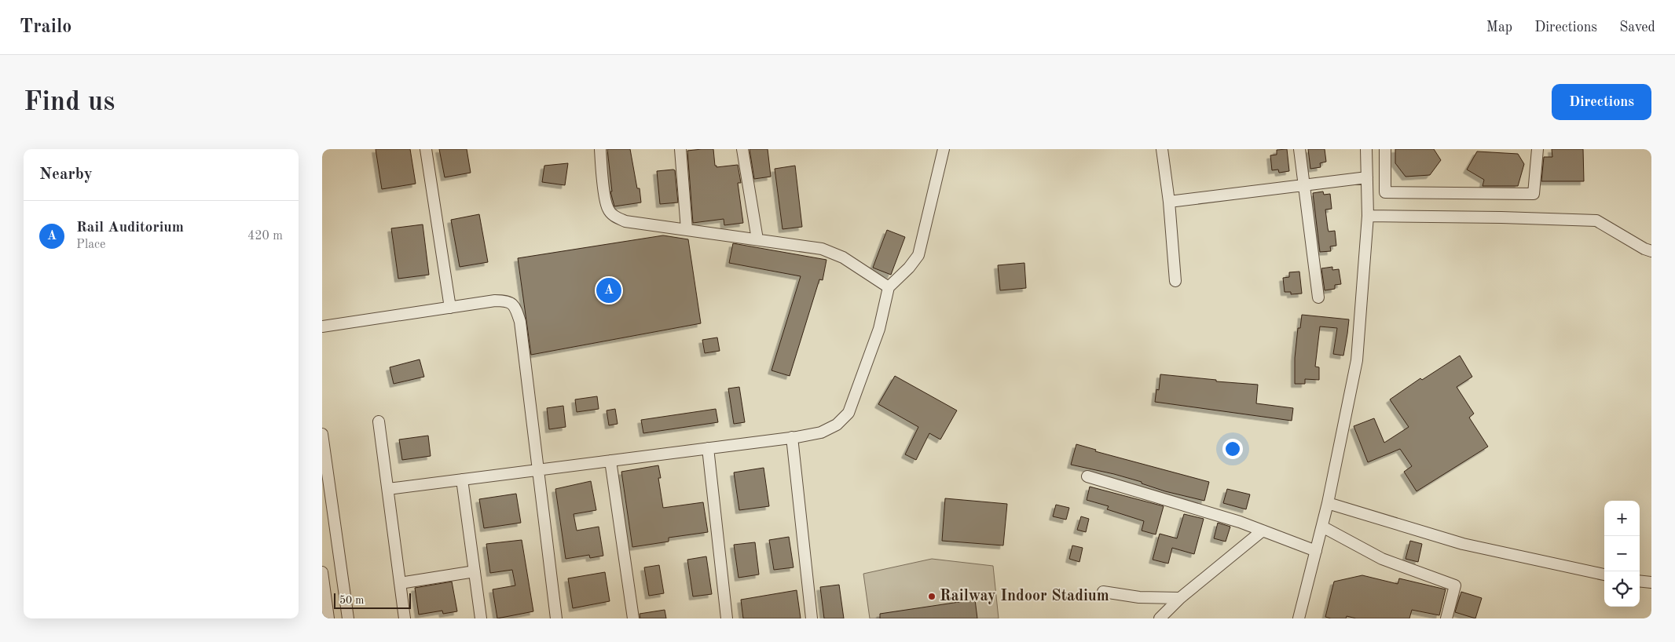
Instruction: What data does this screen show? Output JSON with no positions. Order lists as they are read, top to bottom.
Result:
{
  "places": ["Railway Indoor Stadium"],
  "scale_bar": "50 m",
  "page": {
    "header": "Trailo",
    "nav": ["Map", "Directions", "Saved"],
    "buttons": "Directions",
    "title": "Find us",
    "heading": "Nearby",
    "list": [
      {
        "mark": "A",
        "name": "Rail Auditorium",
        "note": "Place",
        "value": "420 m"
      }
    ],
    "pins": "A",
    "map_buttons": ["+", "−"],
    "scale": "50 m"
  }
}
